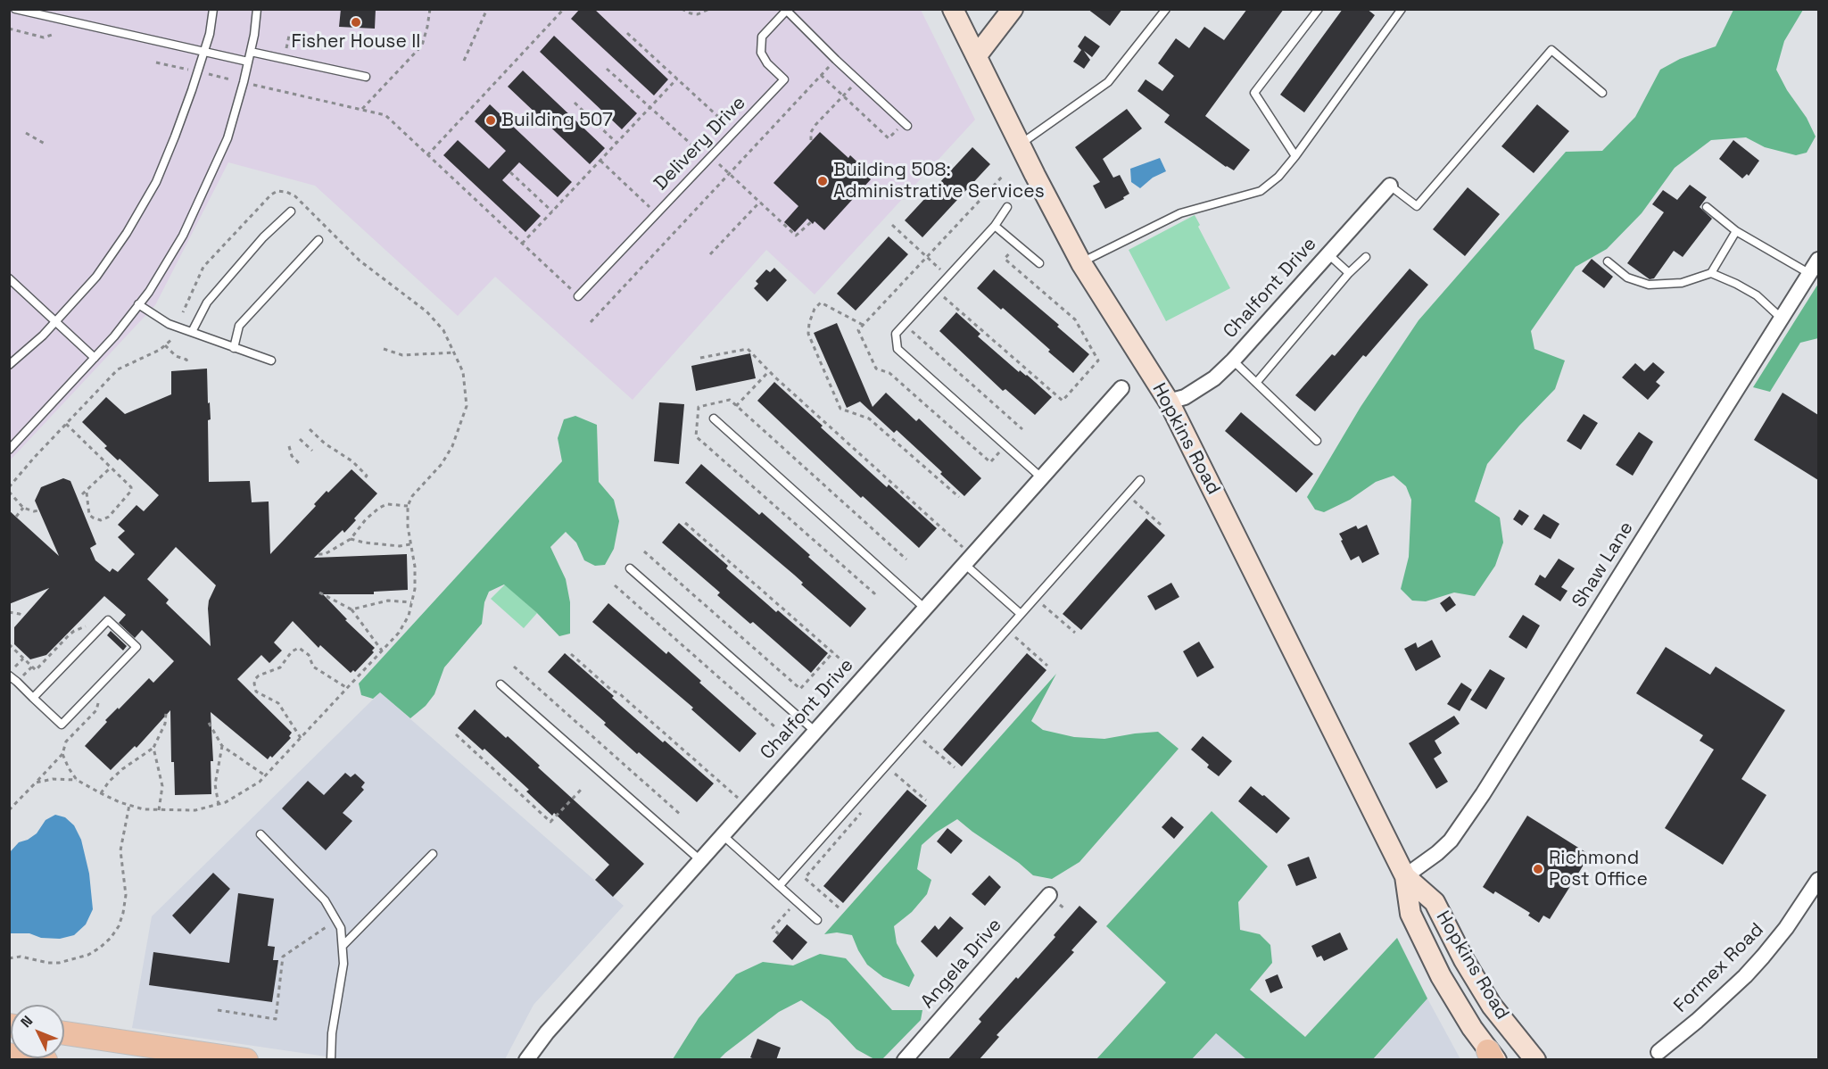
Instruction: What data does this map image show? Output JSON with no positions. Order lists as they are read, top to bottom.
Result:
{
  "streets": {
    "main road": ["Hopkins Road"],
    "street": [
      "Chalfont Drive",
      "Shaw Lane",
      "Angela Drive",
      "Formex Road"
    ],
    "lane": ["Delivery Drive"]
  },
  "crossings": [
    ["Chalfont Drive", "Hopkins Road"],
    ["Hopkins Road", "Shaw Lane"]
  ],
  "places": [
    "Fisher House II",
    "Building 507",
    "Building 508: Administrative Services",
    "Richmond Post Office"
  ],
  "north": "top left"
}
